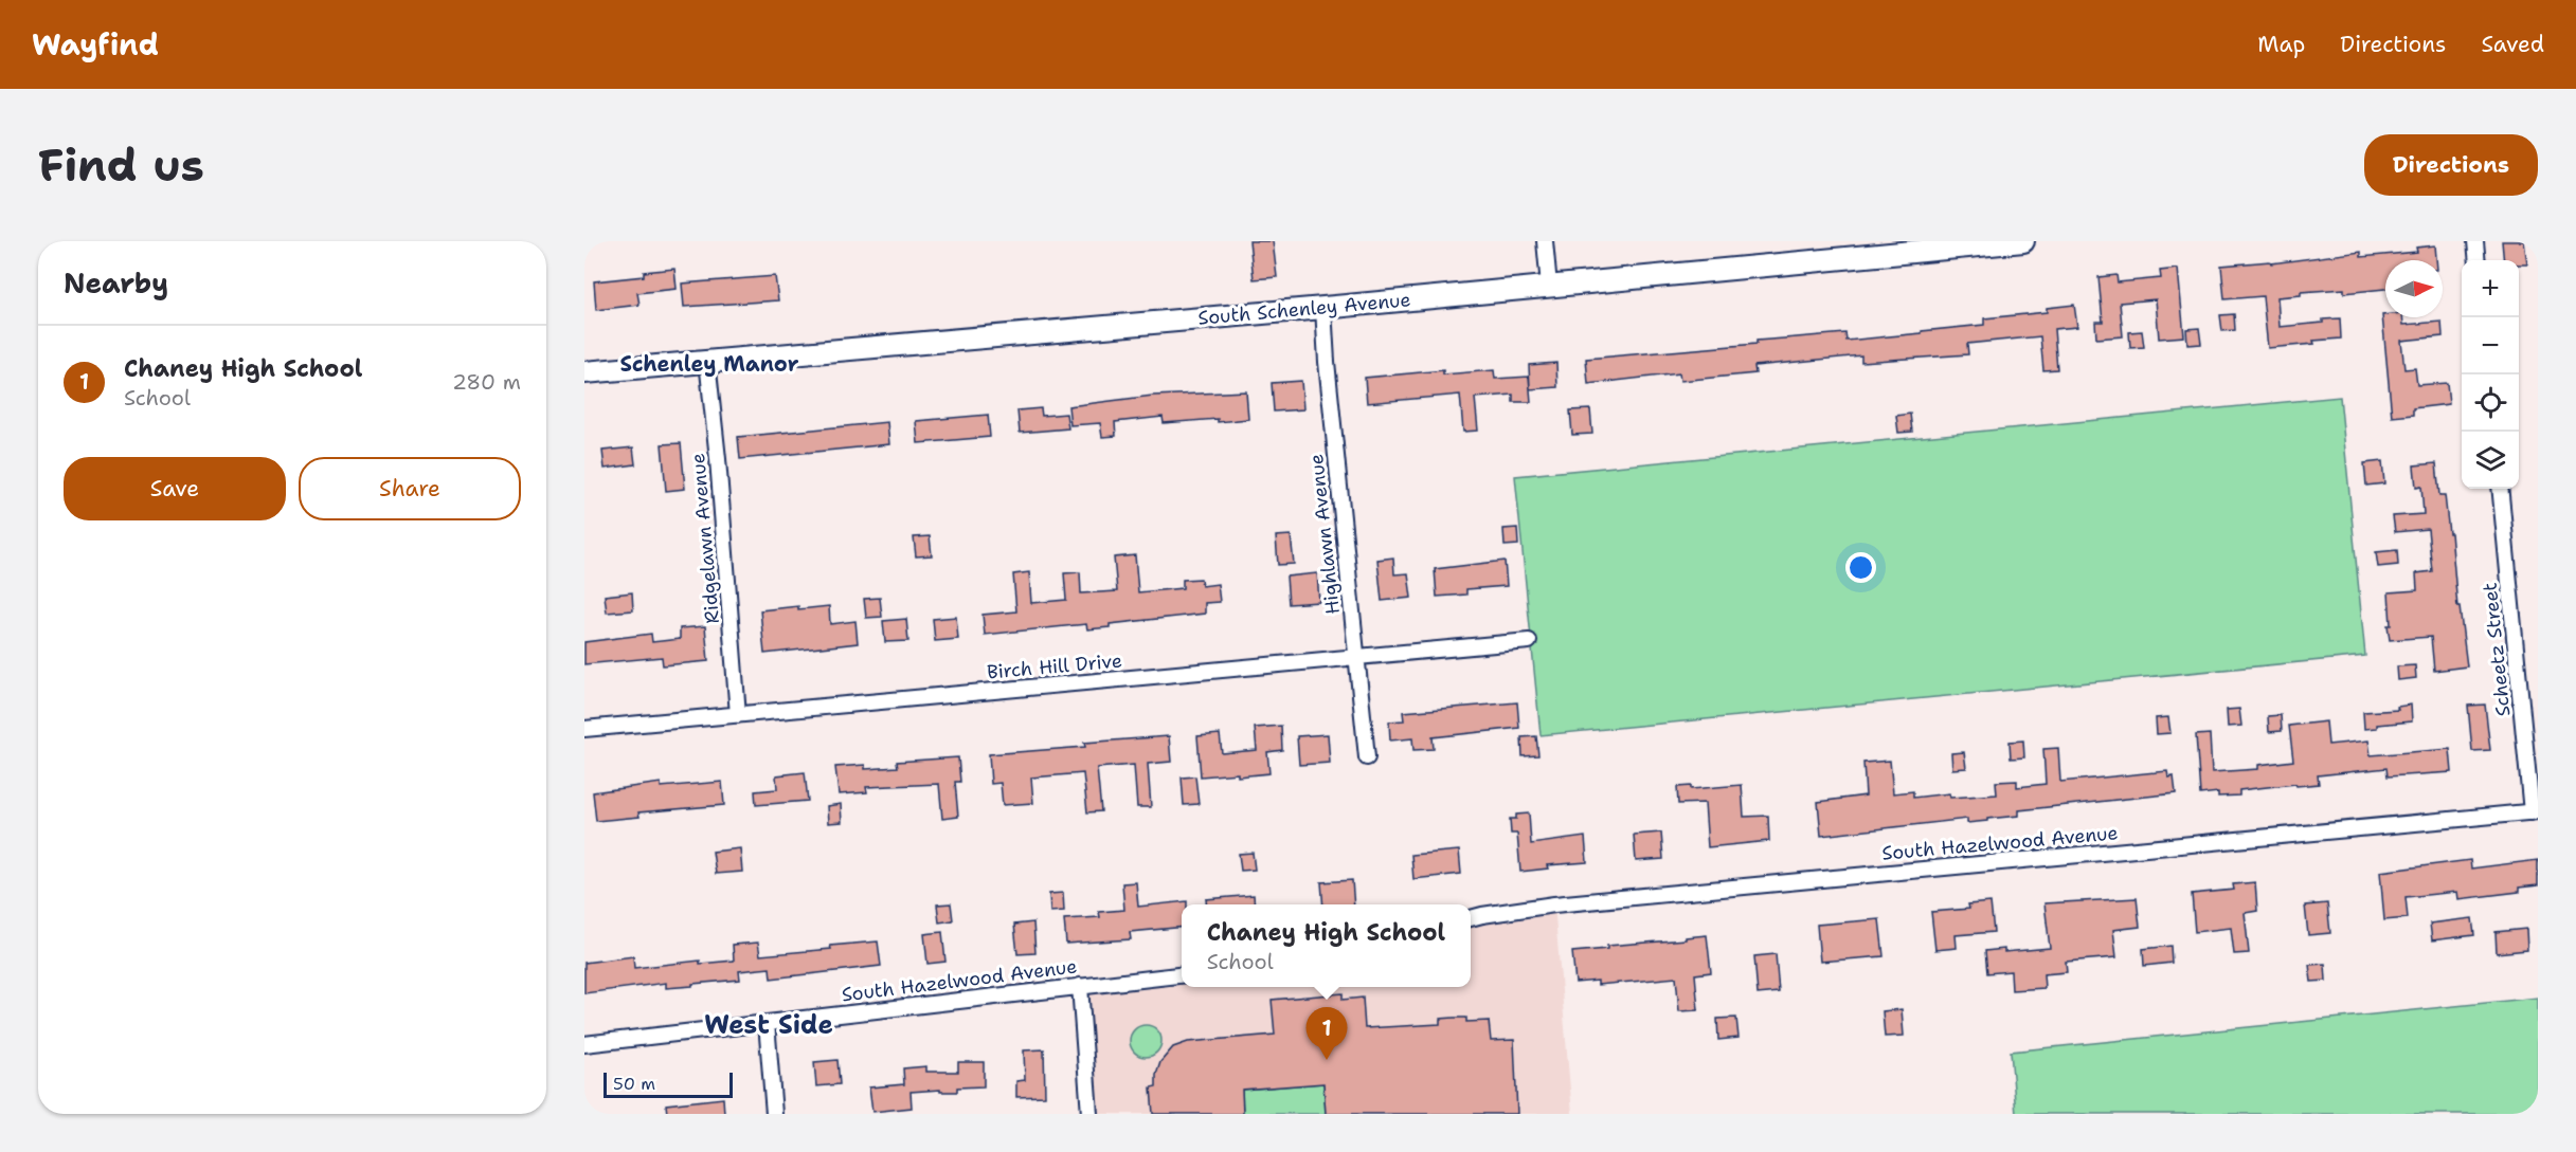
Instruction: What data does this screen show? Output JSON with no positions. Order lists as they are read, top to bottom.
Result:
{
  "streets": {
    "street": [
      "South Schenley Avenue",
      "Highlawn Avenue",
      "Ridgelawn Avenue",
      "Scheetz Street",
      "Birch Hill Drive",
      "South Hazelwood Avenue"
    ]
  },
  "crossings": [
    ["South Schenley Avenue", "Highlawn Avenue"],
    ["South Schenley Avenue", "Ridgelawn Avenue"],
    ["Highlawn Avenue", "Birch Hill Drive"],
    ["Ridgelawn Avenue", "Birch Hill Drive"],
    ["Scheetz Street", "South Hazelwood Avenue"]
  ],
  "districts": ["Schenley Manor", "West Side"],
  "scale_bar": "50 m",
  "north": "right",
  "page": {
    "header": "Wayfind",
    "nav": ["Map", "Directions", "Saved"],
    "buttons": [
      "Directions",
      ["Save", "Share"]
    ],
    "title": "Find us",
    "heading": "Nearby",
    "map_buttons": ["+", "−"],
    "list": [
      {
        "mark": "1",
        "name": "Chaney High School",
        "note": "School",
        "value": "280 m"
      }
    ],
    "popup": ["Chaney High School", "School"],
    "pins": "1",
    "scale": "50 m"
  }
}
